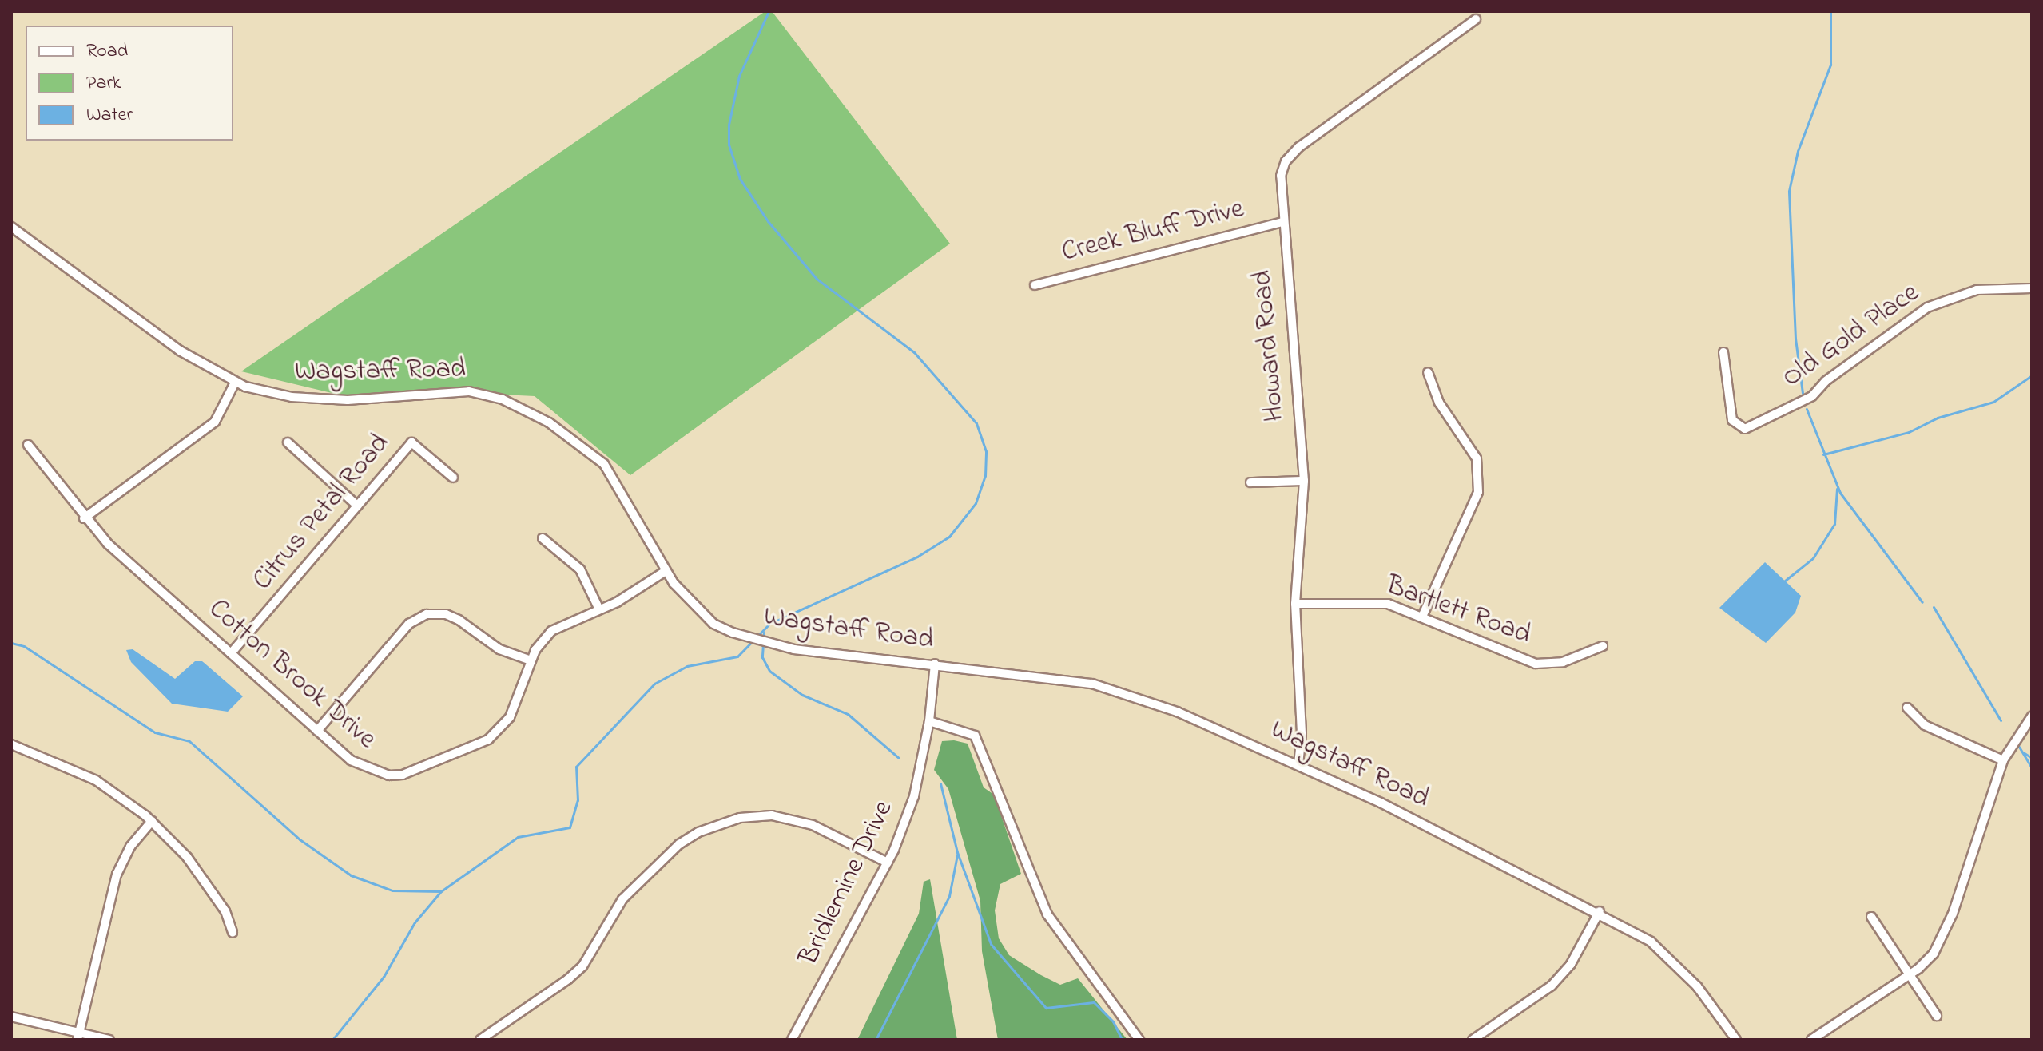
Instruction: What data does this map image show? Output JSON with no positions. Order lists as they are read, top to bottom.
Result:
{
  "streets": {
    "street": [
      "Creek Bluff Drive",
      "Old Gold Place",
      "Howard Road",
      "Wagstaff Road",
      "Citrus Petal Road",
      "Bartlett Road",
      "Cotton Brook Drive",
      "Bridlemine Drive"
    ]
  },
  "crossings": [
    ["Creek Bluff Drive", "Howard Road"],
    ["Howard Road", "Wagstaff Road"],
    ["Howard Road", "Bartlett Road"],
    ["Wagstaff Road", "Cotton Brook Drive"],
    ["Wagstaff Road", "Bridlemine Drive"],
    ["Citrus Petal Road", "Cotton Brook Drive"]
  ],
  "legend": ["Road", "Park", "Water"]
}
